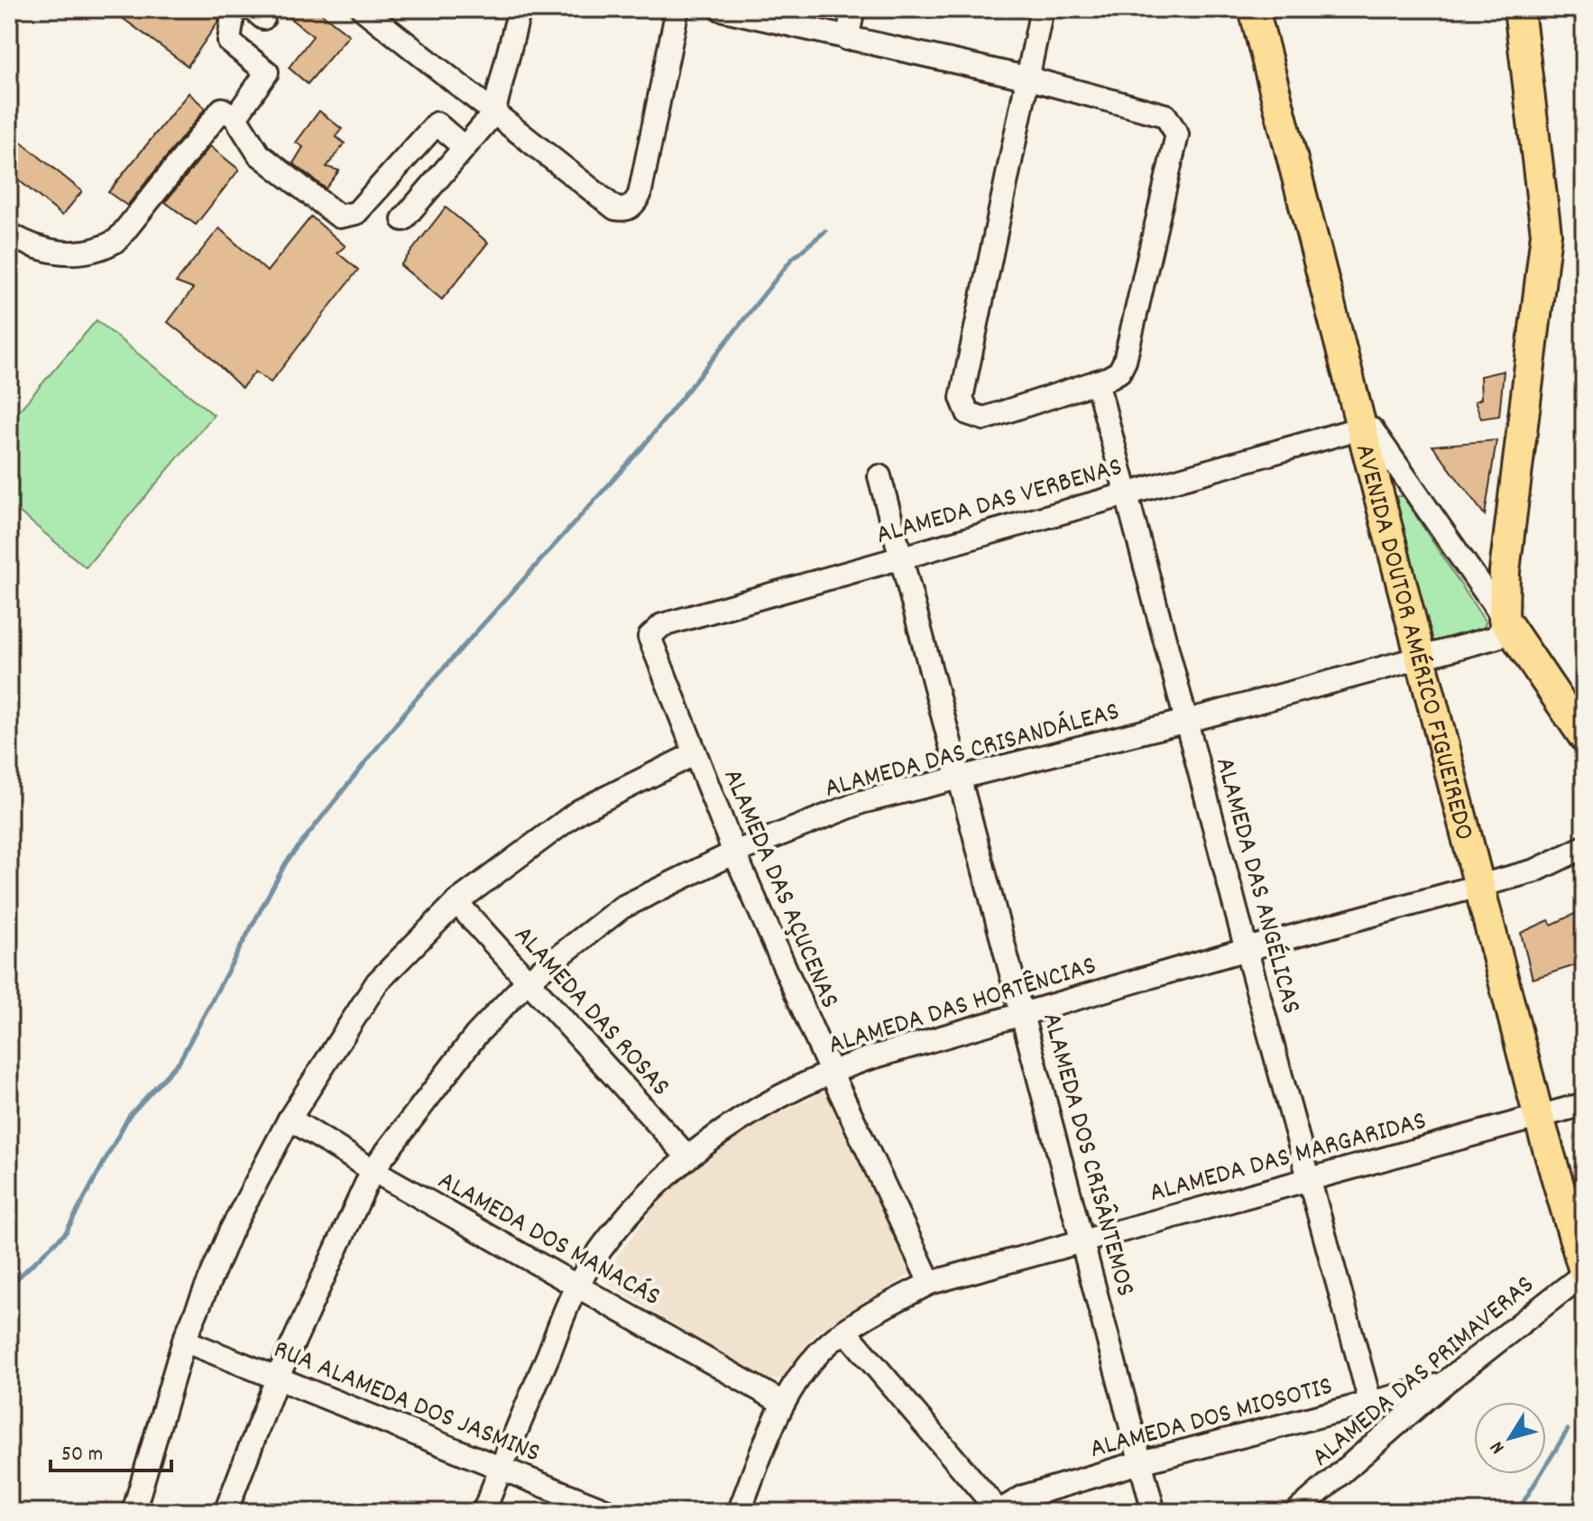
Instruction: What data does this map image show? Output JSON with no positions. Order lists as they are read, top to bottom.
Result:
{
  "streets": {
    "main road": ["AVENIDA DOUTOR AMÉRICO FIGUEIREDO"],
    "street": [
      "ALAMEDA DAS VERBENAS",
      "ALAMEDA DAS CRISANDÁLEAS",
      "ALAMEDA DAS ANGÉLICAS",
      "ALAMEDA DAS AÇUCENAS",
      "ALAMEDA DAS HORTÊNCIAS",
      "ALAMEDA DAS ROSAS",
      "ALAMEDA DOS CRISÂNTEMOS",
      "ALAMEDA DAS MARGARIDAS",
      "ALAMEDA DOS MANACÁS",
      "ALAMEDA DAS PRIMAVERAS",
      "RUA ALAMEDA DOS JASMINS",
      "ALAMEDA DOS MIOSOTIS"
    ]
  },
  "crossings": [
    ["ALAMEDA DAS VERBENAS", "AVENIDA DOUTOR AMÉRICO FIGUEIREDO"],
    ["ALAMEDA DAS VERBENAS", "ALAMEDA DAS ANGÉLICAS"],
    ["ALAMEDA DAS VERBENAS", "ALAMEDA DAS AÇUCENAS"],
    ["ALAMEDA DAS VERBENAS", "ALAMEDA DOS CRISÂNTEMOS"],
    ["AVENIDA DOUTOR AMÉRICO FIGUEIREDO", "ALAMEDA DAS CRISANDÁLEAS"],
    ["AVENIDA DOUTOR AMÉRICO FIGUEIREDO", "ALAMEDA DAS HORTÊNCIAS"],
    ["AVENIDA DOUTOR AMÉRICO FIGUEIREDO", "ALAMEDA DAS MARGARIDAS"],
    ["AVENIDA DOUTOR AMÉRICO FIGUEIREDO", "ALAMEDA DAS PRIMAVERAS"],
    ["ALAMEDA DAS CRISANDÁLEAS", "ALAMEDA DAS ANGÉLICAS"],
    ["ALAMEDA DAS CRISANDÁLEAS", "ALAMEDA DAS AÇUCENAS"],
    ["ALAMEDA DAS CRISANDÁLEAS", "ALAMEDA DAS ROSAS"],
    ["ALAMEDA DAS CRISANDÁLEAS", "ALAMEDA DOS CRISÂNTEMOS"],
    ["ALAMEDA DAS CRISANDÁLEAS", "ALAMEDA DOS MANACÁS"],
    ["ALAMEDA DAS CRISANDÁLEAS", "RUA ALAMEDA DOS JASMINS"],
    ["ALAMEDA DAS ANGÉLICAS", "ALAMEDA DAS HORTÊNCIAS"],
    ["ALAMEDA DAS ANGÉLICAS", "ALAMEDA DAS MARGARIDAS"],
    ["ALAMEDA DAS ANGÉLICAS", "ALAMEDA DOS MIOSOTIS"],
    ["ALAMEDA DAS AÇUCENAS", "ALAMEDA DAS HORTÊNCIAS"],
    ["ALAMEDA DAS AÇUCENAS", "ALAMEDA DAS MARGARIDAS"],
    ["ALAMEDA DAS HORTÊNCIAS", "ALAMEDA DAS ROSAS"],
    ["ALAMEDA DAS HORTÊNCIAS", "ALAMEDA DOS CRISÂNTEMOS"],
    ["ALAMEDA DAS HORTÊNCIAS", "ALAMEDA DOS MANACÁS"],
    ["ALAMEDA DAS HORTÊNCIAS", "RUA ALAMEDA DOS JASMINS"],
    ["ALAMEDA DOS CRISÂNTEMOS", "ALAMEDA DAS MARGARIDAS"],
    ["ALAMEDA DOS CRISÂNTEMOS", "ALAMEDA DOS MIOSOTIS"],
    ["ALAMEDA DAS MARGARIDAS", "ALAMEDA DOS MANACÁS"],
    ["ALAMEDA DAS PRIMAVERAS", "ALAMEDA DOS MIOSOTIS"]
  ],
  "scale_bar": "50 m",
  "north": "bottom left"
}
